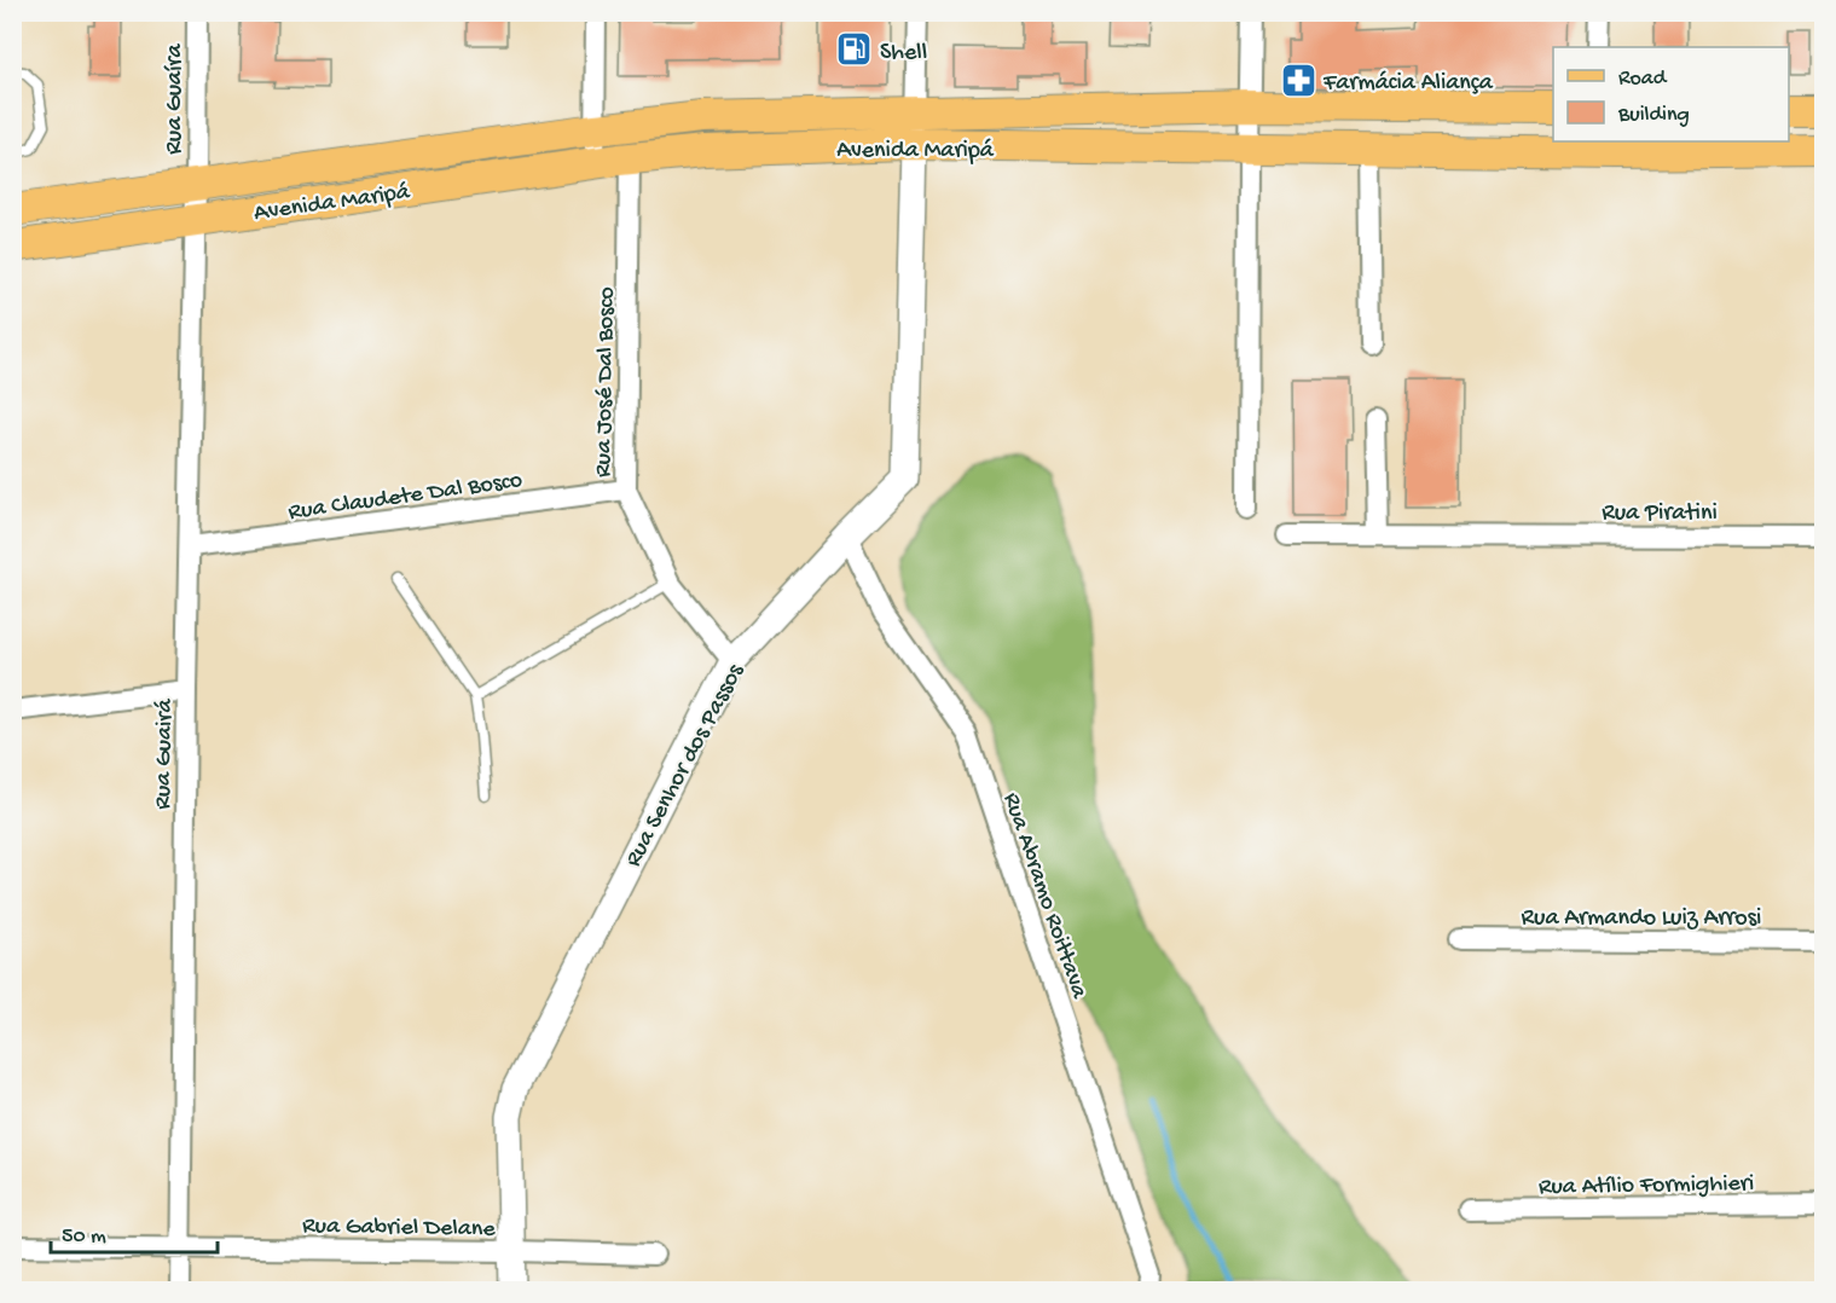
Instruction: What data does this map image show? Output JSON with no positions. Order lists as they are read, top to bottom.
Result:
{
  "streets": {
    "main road": ["Avenida Maripá"],
    "street": [
      "Rua Guaíra",
      "Rua José Dal Bosco",
      "Rua Claudete Dal Bosco",
      "Rua Piratini",
      "Rua Guairá",
      "Rua Senhor dos Passos",
      "Rua Abramo Roittava",
      "Rua Armando Luiz Arrosi",
      "Rua Atílio Formighieri",
      "Rua Gabriel Delane"
    ]
  },
  "crossings": [
    ["Rua Guaíra", "Avenida Maripá"],
    ["Rua Guaíra", "Rua Guairá"],
    ["Avenida Maripá", "Rua José Dal Bosco"],
    ["Avenida Maripá", "Rua Guairá"],
    ["Avenida Maripá", "Rua Senhor dos Passos"],
    ["Rua José Dal Bosco", "Rua Claudete Dal Bosco"],
    ["Rua José Dal Bosco", "Rua Senhor dos Passos"],
    ["Rua Claudete Dal Bosco", "Rua Guairá"],
    ["Rua Guairá", "Rua Gabriel Delane"],
    ["Rua Senhor dos Passos", "Rua Abramo Roittava"],
    ["Rua Senhor dos Passos", "Rua Gabriel Delane"]
  ],
  "places": {
    "fuel station": ["Shell"],
    "pharmacy": ["Farmácia Aliança"]
  },
  "legend": ["Road", "Building"],
  "scale_bar": "50 m"
}
